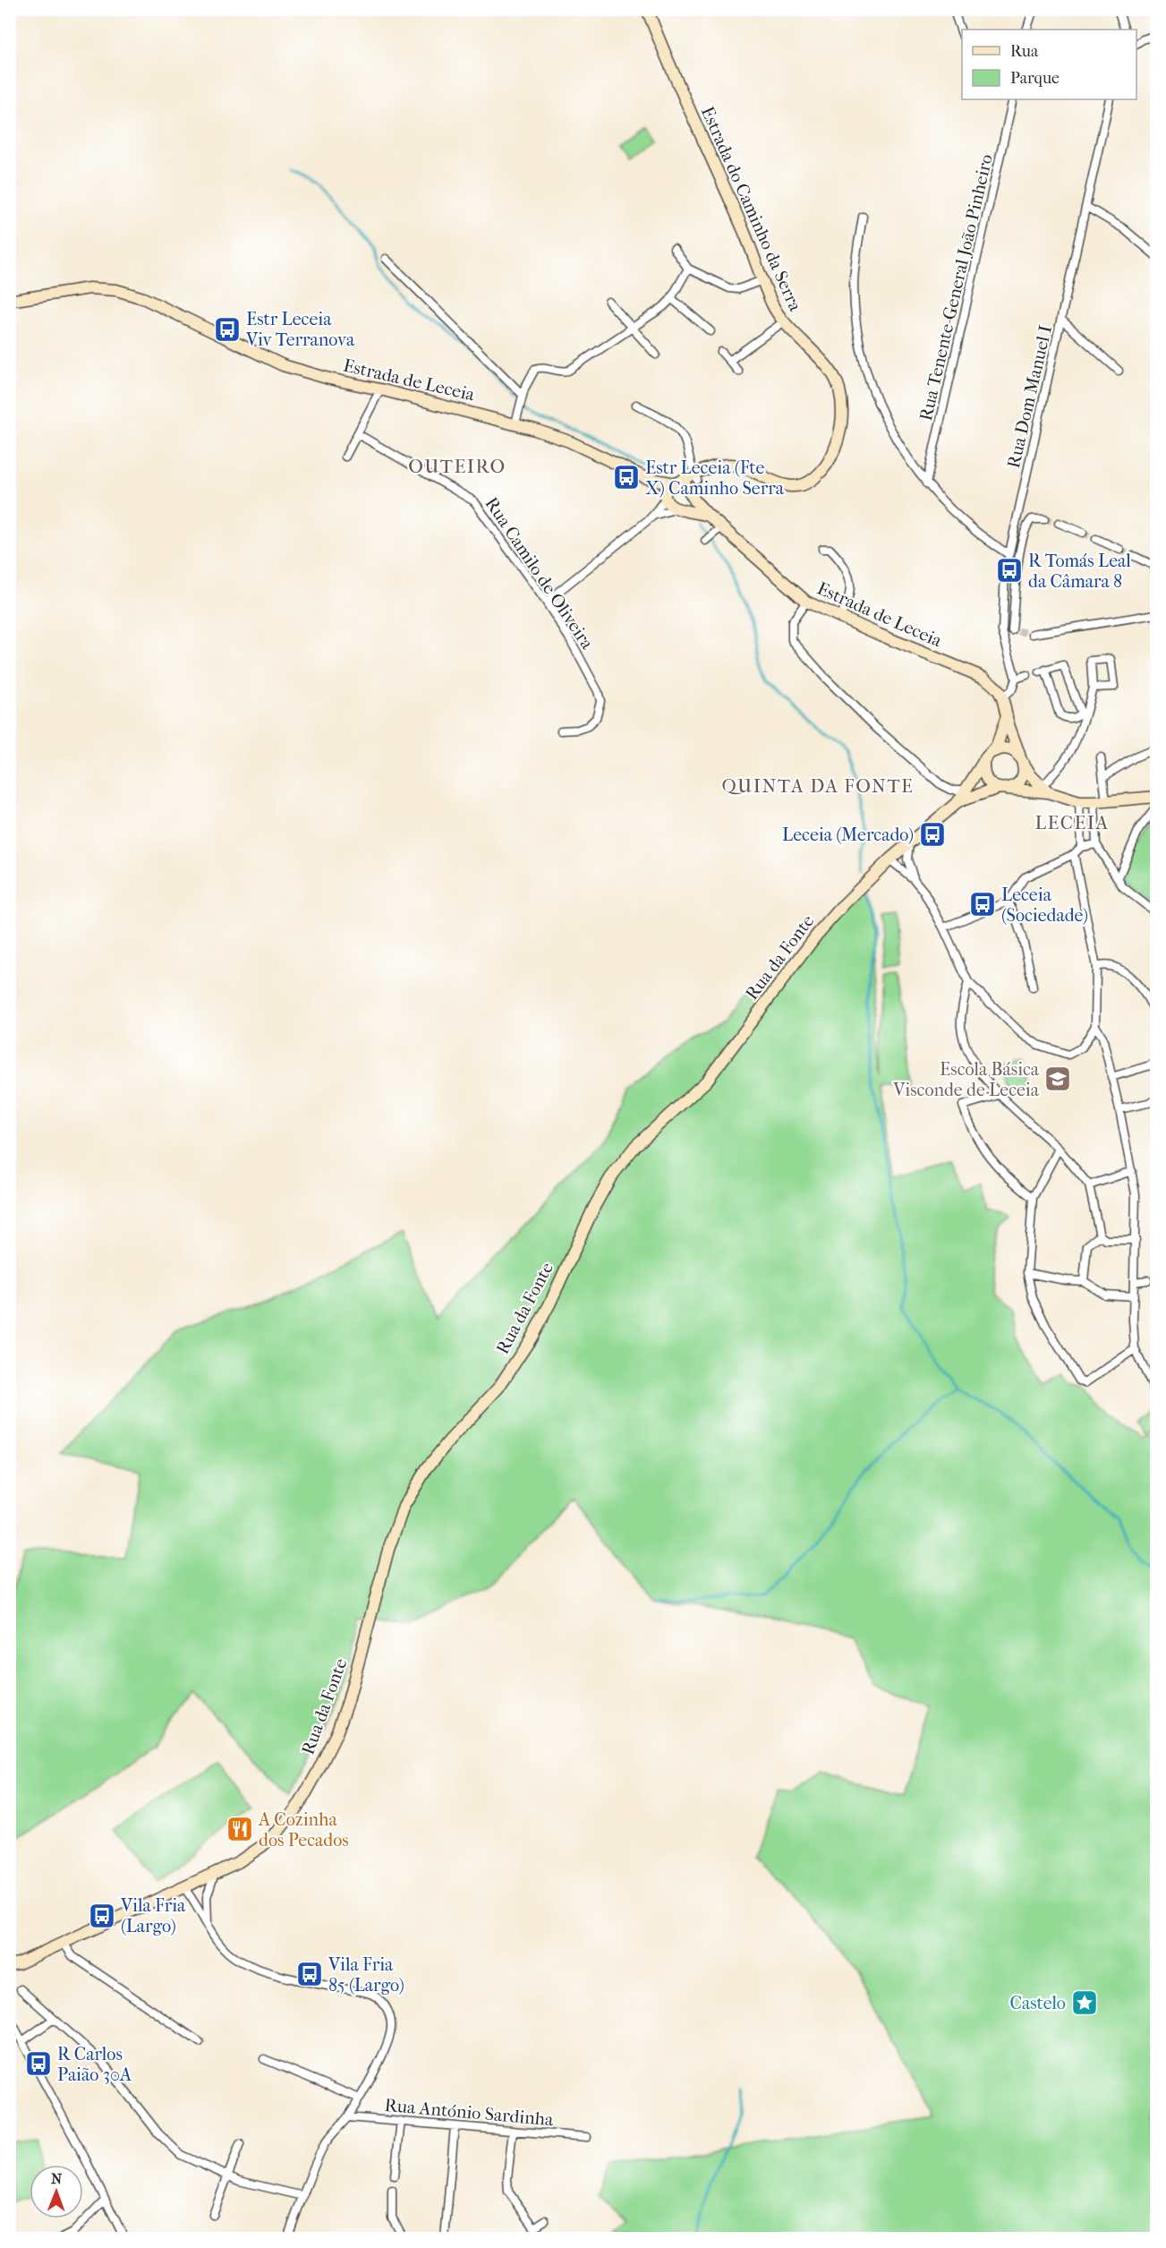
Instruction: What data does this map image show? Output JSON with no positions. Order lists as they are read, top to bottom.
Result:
{
  "streets": {
    "street": [
      "Estrada do Caminho da Serra",
      "Rua Tenente-General João Pinheiro",
      "Estrada de Leceia",
      "Rua Dom Manuel I",
      "Rua Camilo de Oliveira",
      "Rua da Fonte",
      "Rua António Sardinha"
    ]
  },
  "crossings": [
    ["Estrada do Caminho da Serra", "Estrada de Leceia"]
  ],
  "districts": ["OUTEIRO", "QUINTA DA FONTE", "LECEIA"],
  "places": {
    "bus stop": [
      "Estr Leceia Viv Terranova",
      "Estr Leceia (Fte X) Caminho Serra",
      "R Tomás Leal da Câmara 8",
      "Leceia (Mercado)",
      "Leceia (Sociedade)",
      "Vila Fria (Largo)",
      "Vila Fria 85 (Largo)",
      "R Carlos Paião 30A"
    ],
    "school or university": ["Escola Básica Visconde de Leceia"],
    "restaurant": ["A Cozinha dos Pecados"],
    "place": ["Castelo"]
  },
  "legend": ["Rua", "Parque"],
  "north": "top"
}
